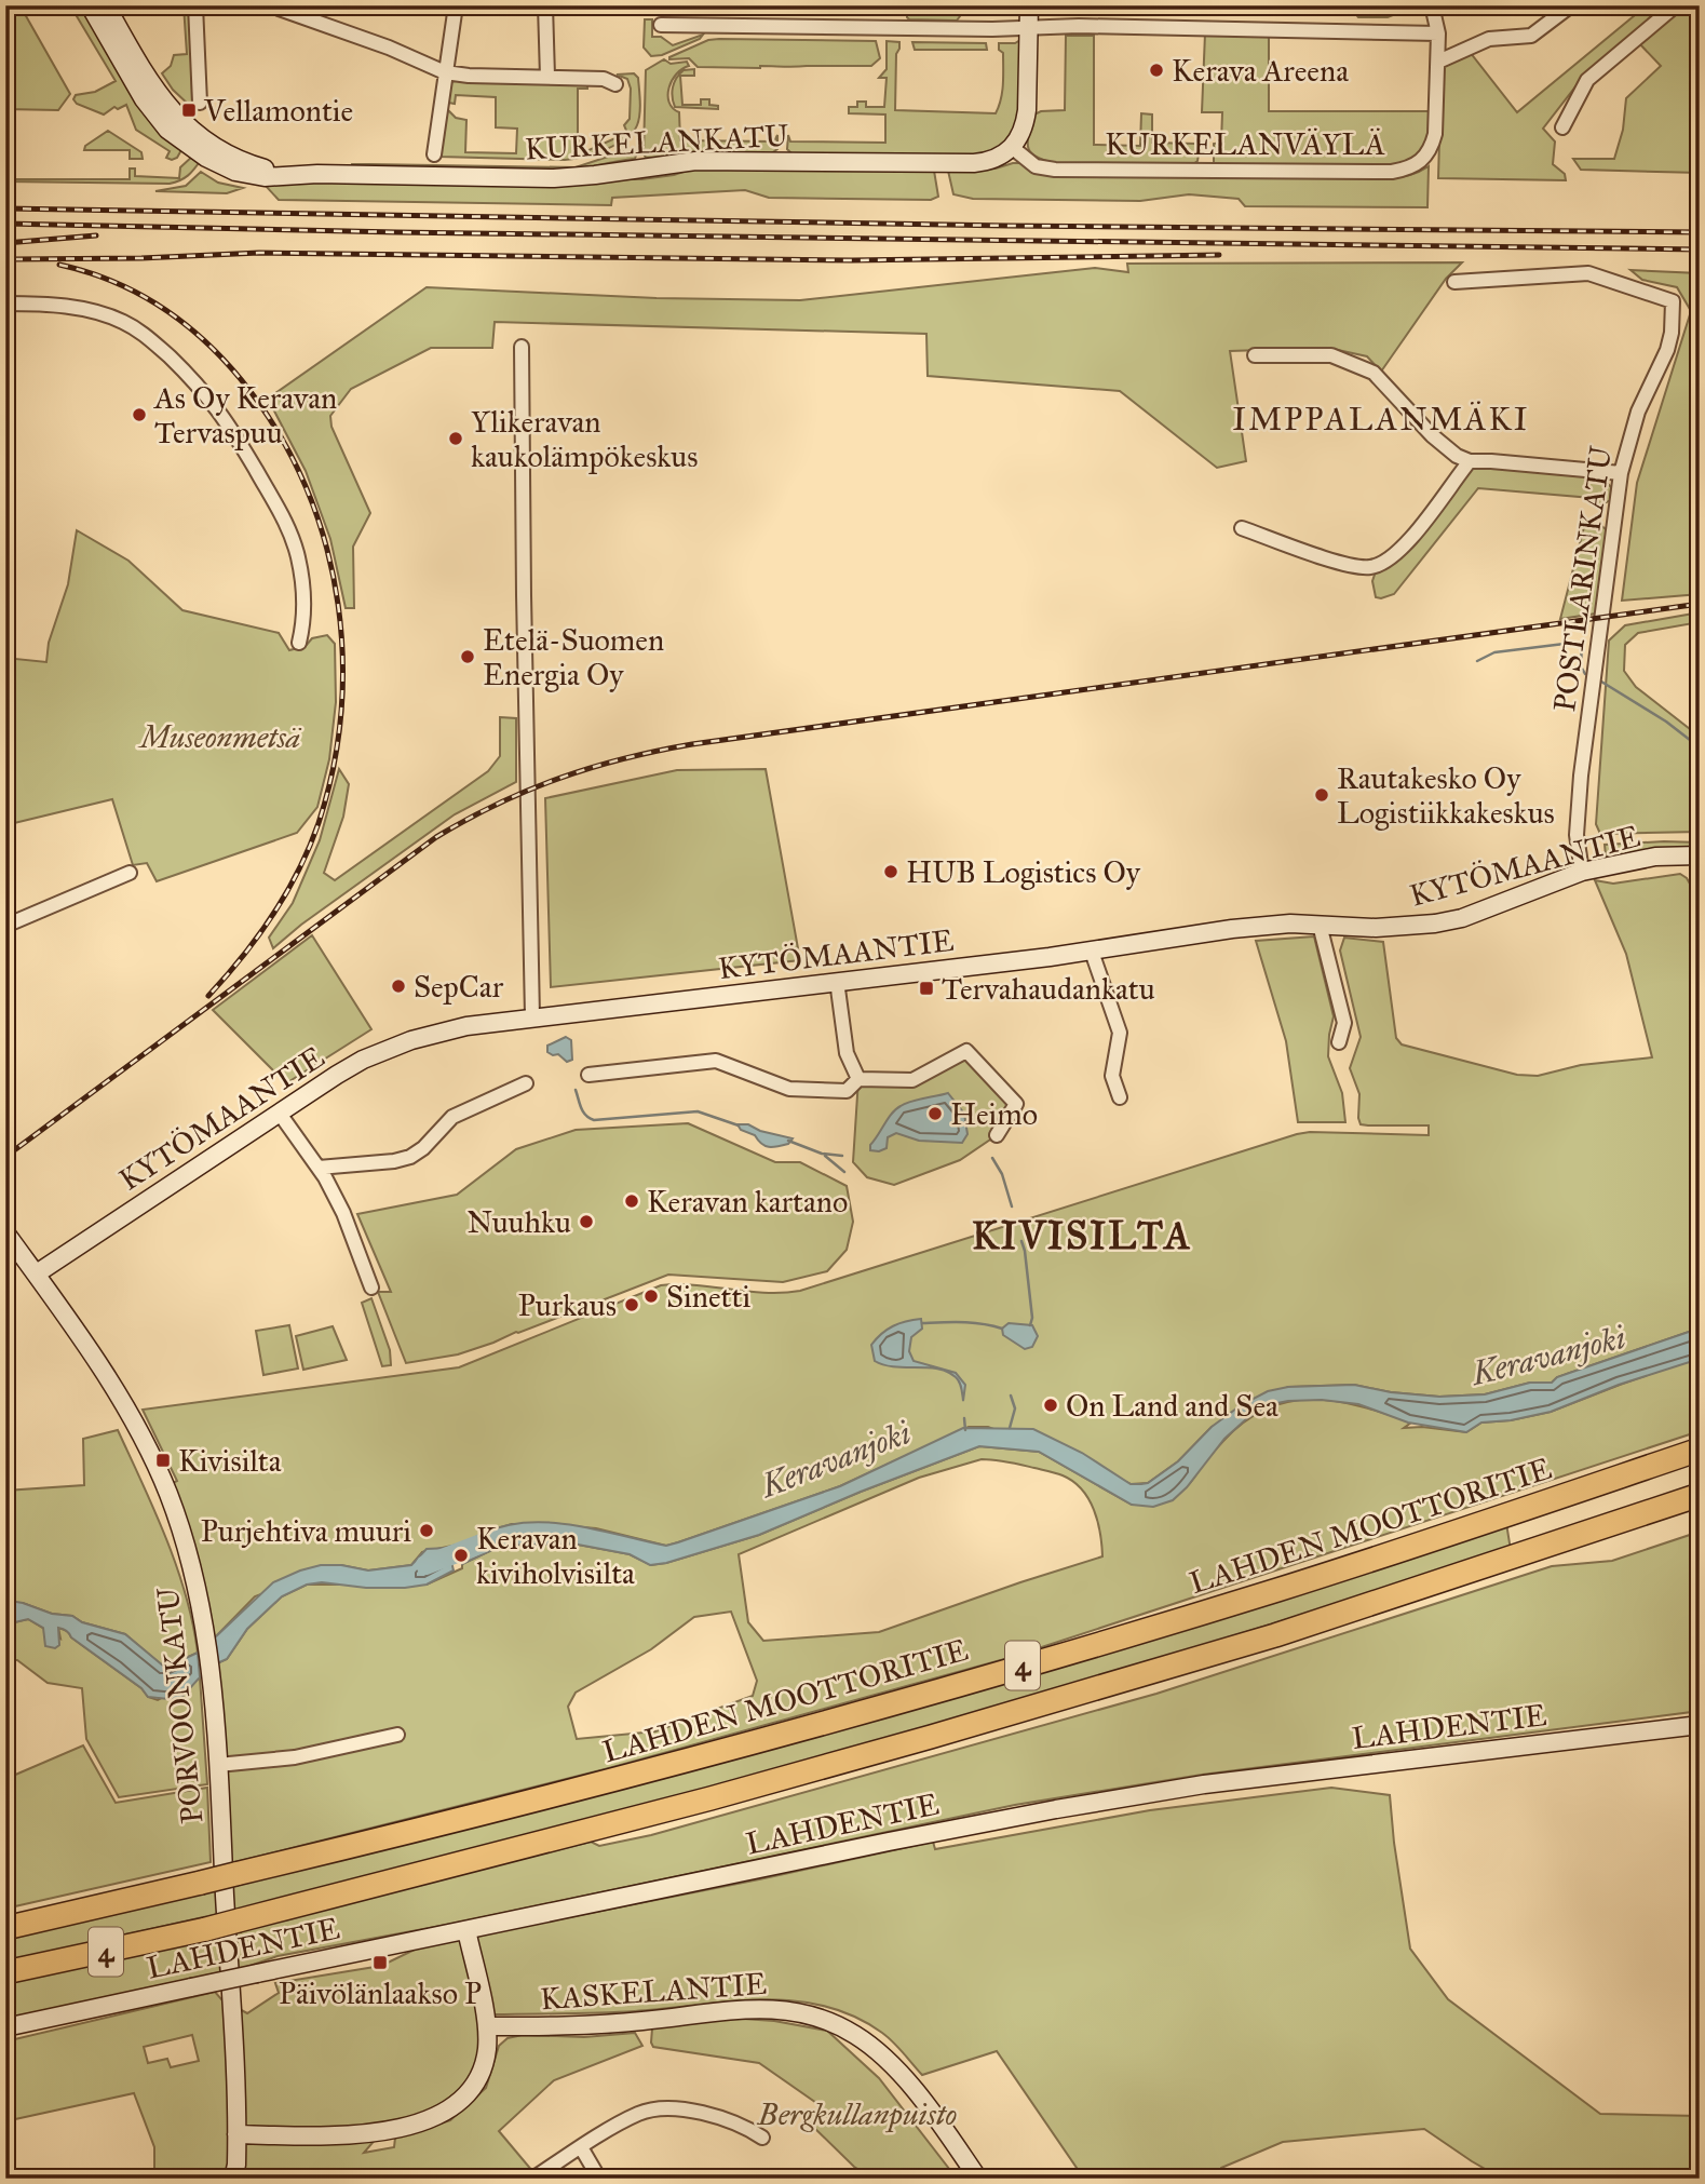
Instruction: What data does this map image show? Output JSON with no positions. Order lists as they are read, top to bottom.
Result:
{
  "streets": {
    "highway": ["LAHDEN MOOTTORITIE", "4"],
    "street": [
      "KURKELANKATU",
      "KURKELANVÄYLÄ",
      "POSTLARINKATU",
      "KYTÖMAANTIE",
      "PORVOONKATU",
      "LAHDENTIE",
      "KASKELANTIE"
    ]
  },
  "crossings": [
    ["KURKELANKATU", "KURKELANVÄYLÄ"],
    ["POSTLARINKATU", "KYTÖMAANTIE"],
    ["KYTÖMAANTIE", "PORVOONKATU"]
  ],
  "districts": ["IMPPALANMÄKI", "KIVISILTA"],
  "water": ["Keravanjoki"],
  "parks": ["Museonmetsä", "Bergkullanpuisto"],
  "places": {
    "other": [
      "Kerava Areena",
      "As Oy Keravan Tervaspuu",
      "Ylikeravan kaukolämpökeskus",
      "Etelä-Suomen Energia Oy",
      "Rautakesko Oy Logistiikkakeskus",
      "HUB Logistics Oy",
      "SepCar",
      "Heimo",
      "Keravan kartano",
      "Nuuhku",
      "Sinetti",
      "Purkaus",
      "On Land and Sea",
      "Purjehtiva muuri",
      "Keravan kiviholvisilta"
    ],
    "transit": [
      "Vellamontie",
      "Tervahaudankatu",
      "Kivisilta",
      "Päivölänlaakso P"
    ]
  }
}
